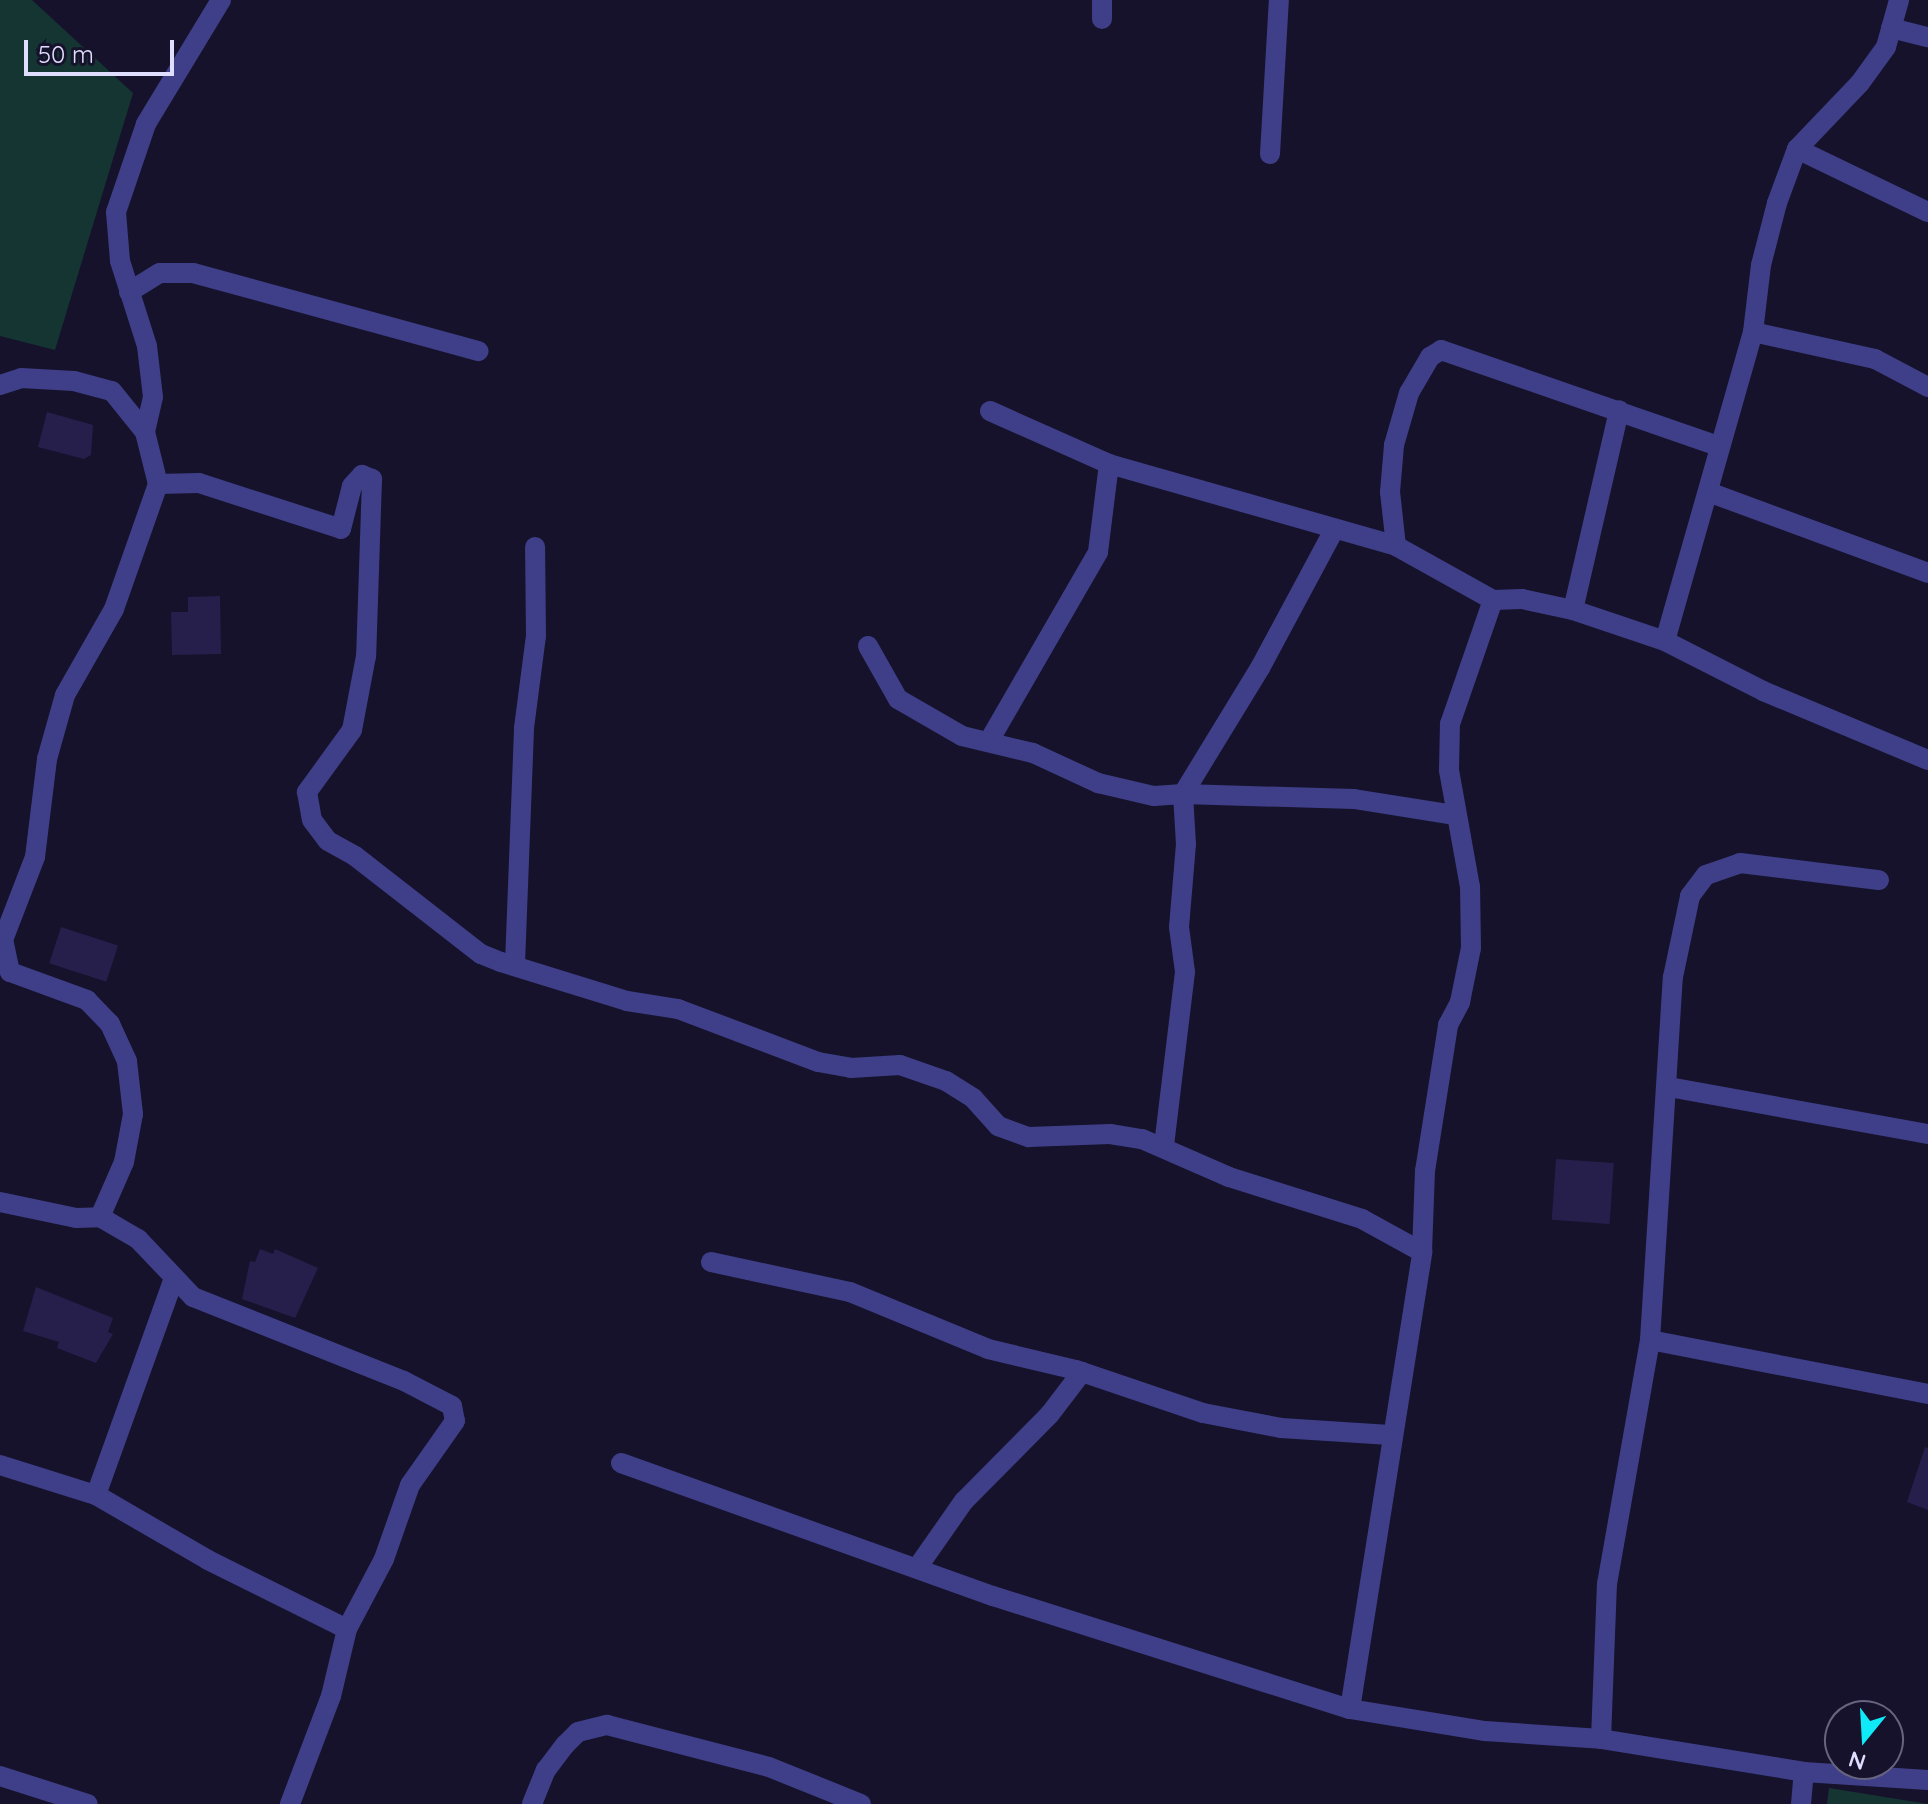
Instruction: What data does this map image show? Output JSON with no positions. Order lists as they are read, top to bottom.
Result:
{
  "scale_bar": "50 m",
  "north": "bottom"
}
